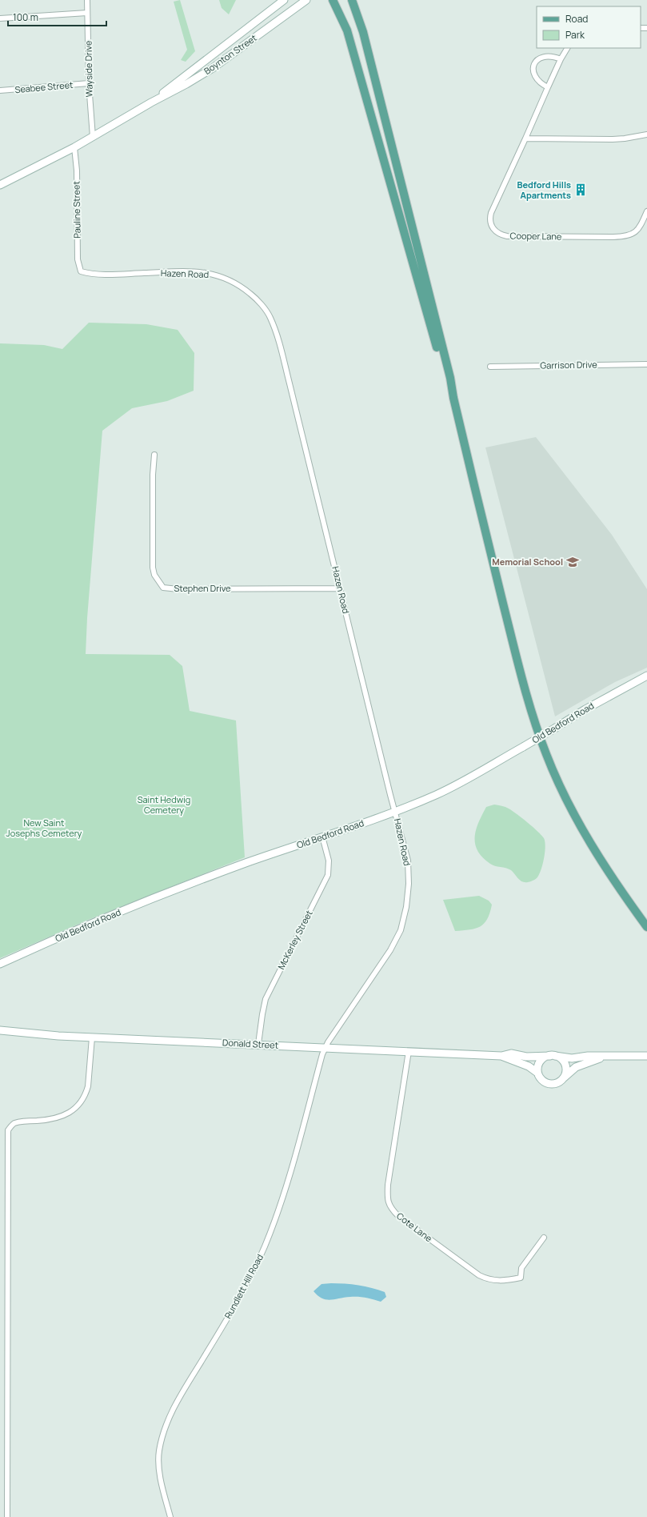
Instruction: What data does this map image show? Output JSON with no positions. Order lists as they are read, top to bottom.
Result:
{
  "streets": {
    "street": [
      "Boynton Street",
      "Wayside Drive",
      "Seabee Street",
      "Pauline Street",
      "Cooper Lane",
      "Hazen Road",
      "Garrison Drive",
      "Stephen Drive",
      "Old Bedford Road",
      "McKerley Street",
      "Donald Street",
      "Cote Lane",
      "Rundlett Hill Road"
    ]
  },
  "crossings": [
    ["Boynton Street", "Wayside Drive"],
    ["Boynton Street", "Pauline Street"],
    ["Wayside Drive", "Seabee Street"],
    ["Pauline Street", "Hazen Road"],
    ["Hazen Road", "Stephen Drive"],
    ["Hazen Road", "Old Bedford Road"],
    ["Hazen Road", "Donald Street"],
    ["Hazen Road", "Rundlett Hill Road"],
    ["Old Bedford Road", "McKerley Street"],
    ["McKerley Street", "Donald Street"],
    ["Donald Street", "Cote Lane"],
    ["Donald Street", "Rundlett Hill Road"]
  ],
  "parks": ["Saint Hedwig Cemetery", "New Saint Josephs Cemetery"],
  "places": {
    "building": ["Bedford Hills Apartments"],
    "school or university": ["Memorial School"]
  },
  "legend": ["Road", "Park"],
  "scale_bar": "100 m"
}
